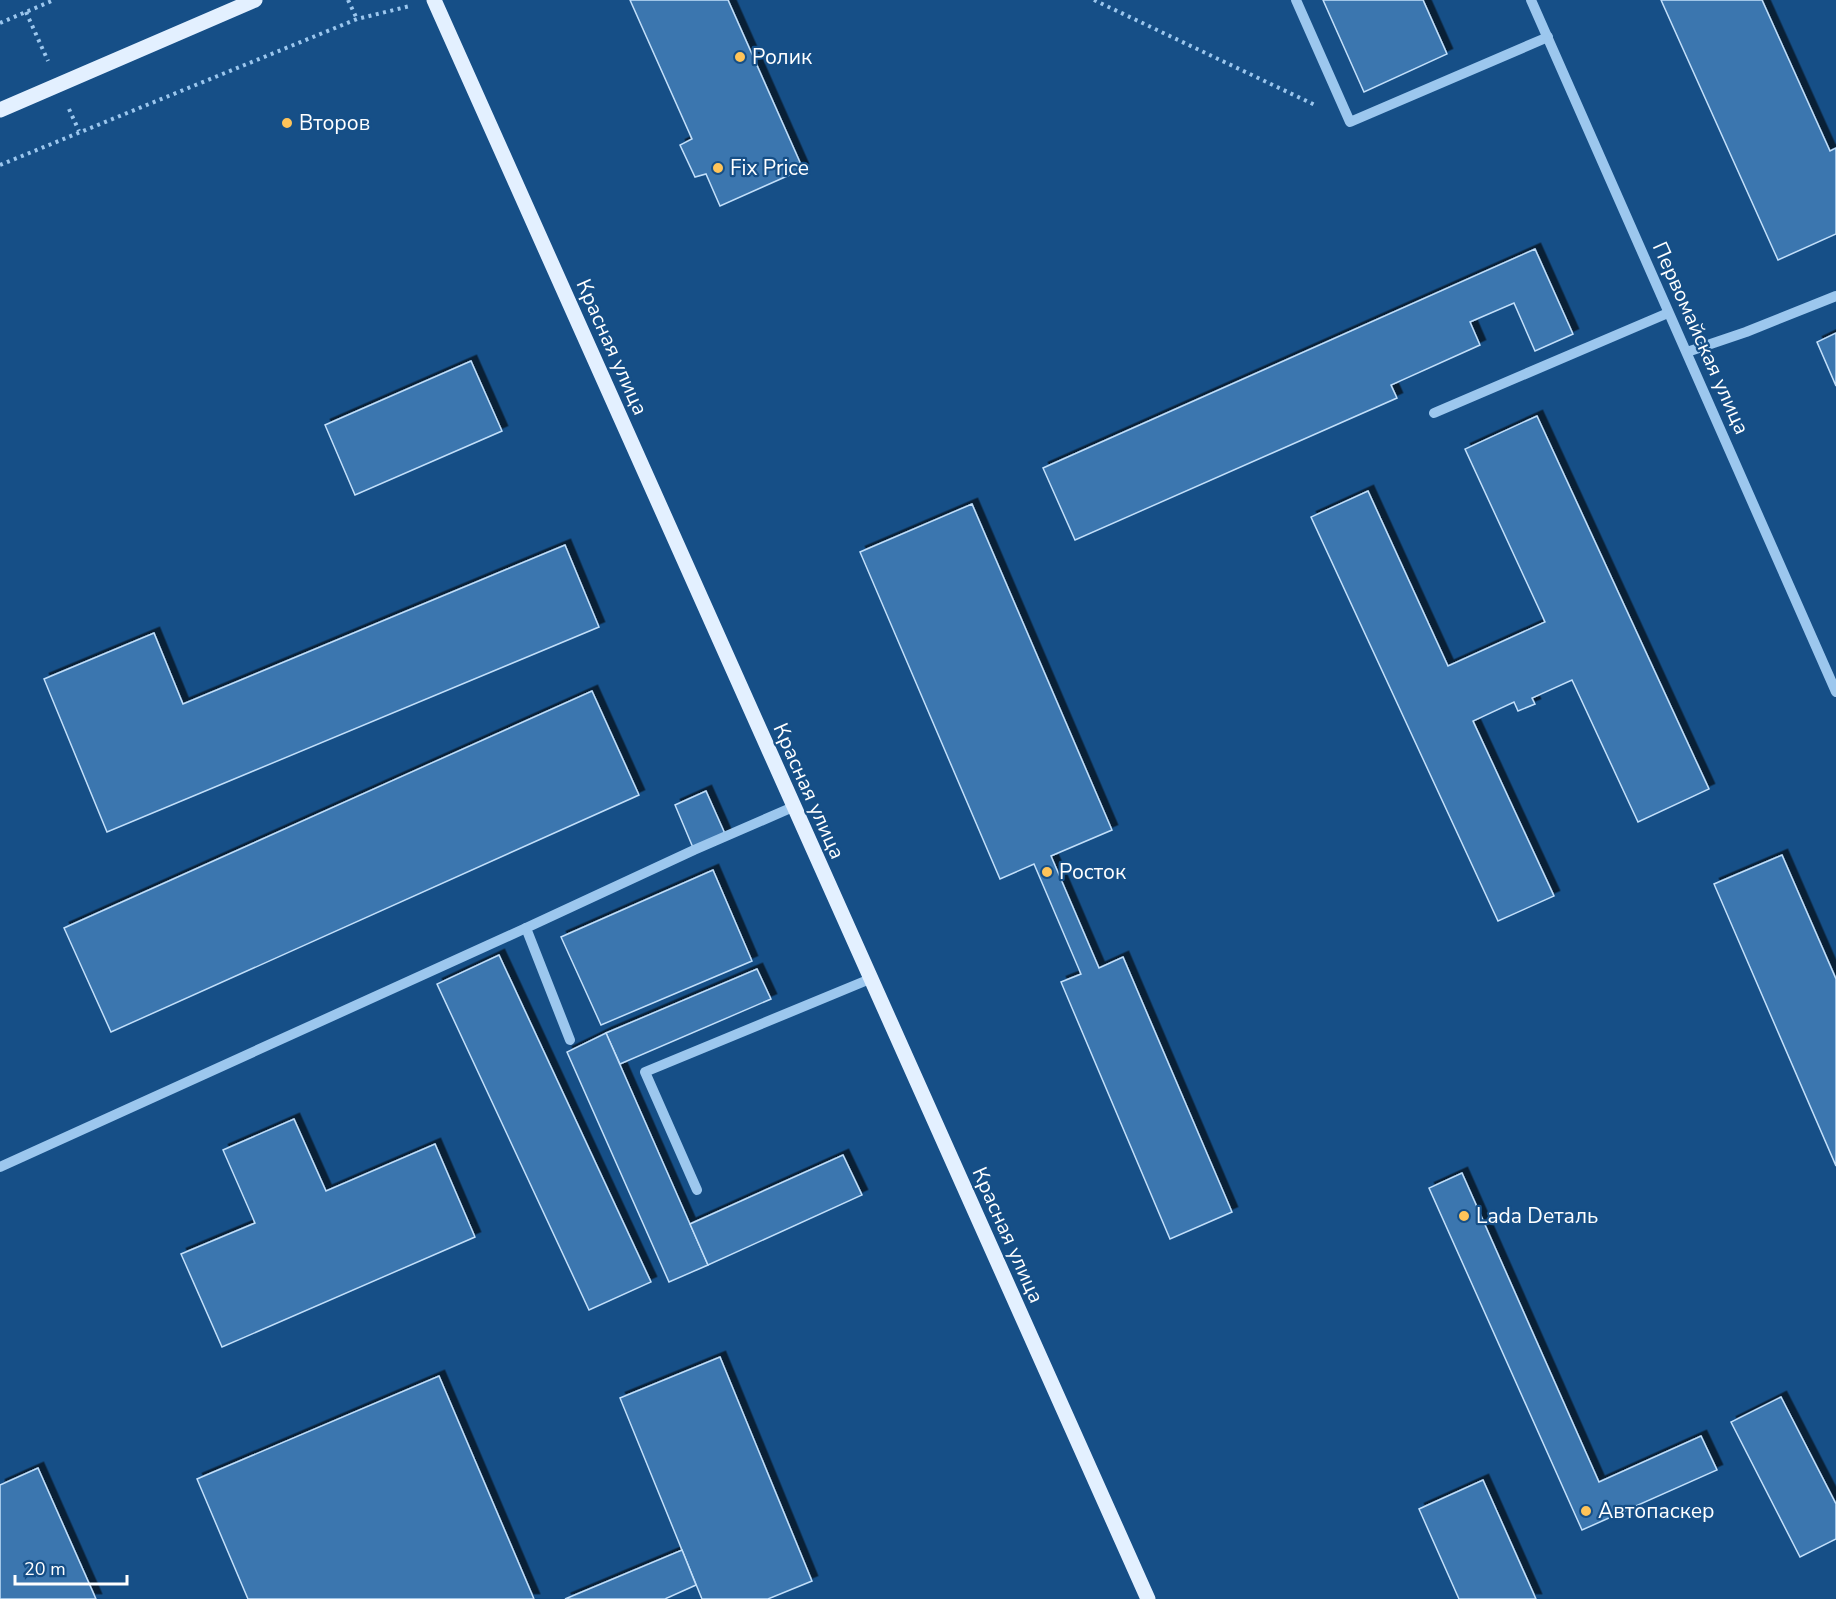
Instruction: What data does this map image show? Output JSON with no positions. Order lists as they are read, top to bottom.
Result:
{
  "streets": {
    "main road": ["Красная улица"],
    "street": ["Первомайская улица"]
  },
  "places": [
    "Ролик",
    "Второв",
    "Fix Price",
    "Росток",
    "Lada Dеталь",
    "Автопаскер"
  ],
  "scale_bar": "20 m"
}
